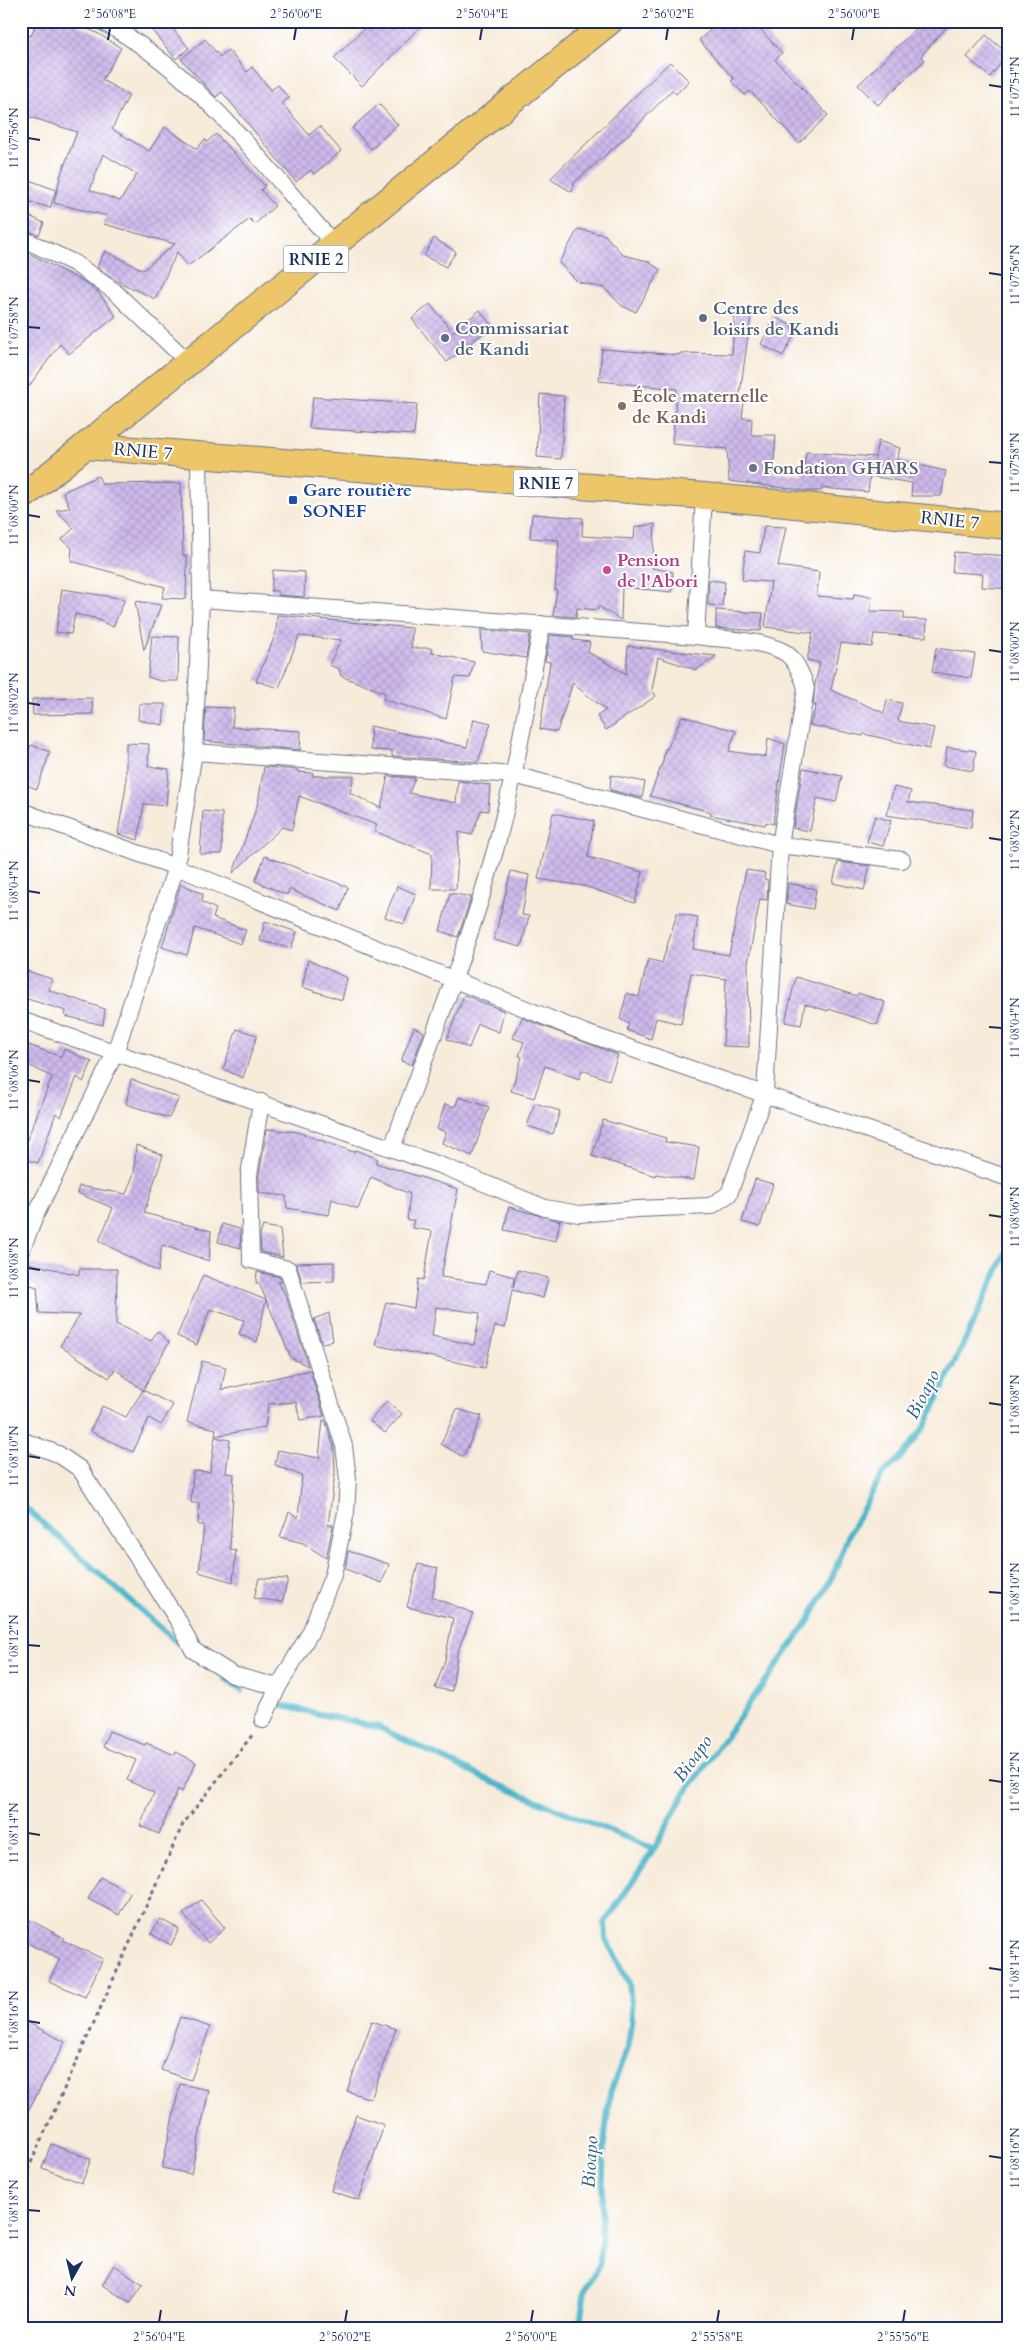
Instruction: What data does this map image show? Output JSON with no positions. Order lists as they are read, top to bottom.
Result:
{
  "streets": {
    "main road": ["RNIE 2", "RNIE 7"]
  },
  "crossings": [
    ["RNIE 2", "RNIE 7"]
  ],
  "water": ["Bioapo"],
  "places": {
    "other": [
      "Centre des loisirs de Kandi",
      "Commissariat de Kandi",
      "École maternelle de Kandi",
      "Fondation GHARS",
      "Pension de l'Abori"
    ],
    "transit": ["Gare routière SONEF"]
  },
  "north": "bottom",
  "coordinates": [
    "2°56'08\"E",
    "2°56'06\"E",
    "2°56'04\"E",
    "2°56'02\"E",
    "2°56'00\"E",
    "11°07'54\"N",
    "11°07'56\"N",
    "11°07'58\"N",
    "11°08'00\"N",
    "11°08'02\"N",
    "11°08'04\"N",
    "11°08'06\"N",
    "11°08'08\"N",
    "11°08'10\"N",
    "11°08'12\"N",
    "11°08'14\"N",
    "11°08'16\"N",
    "11°08'18\"N",
    "2°55'58\"E",
    "2°55'56\"E"
  ]
}
